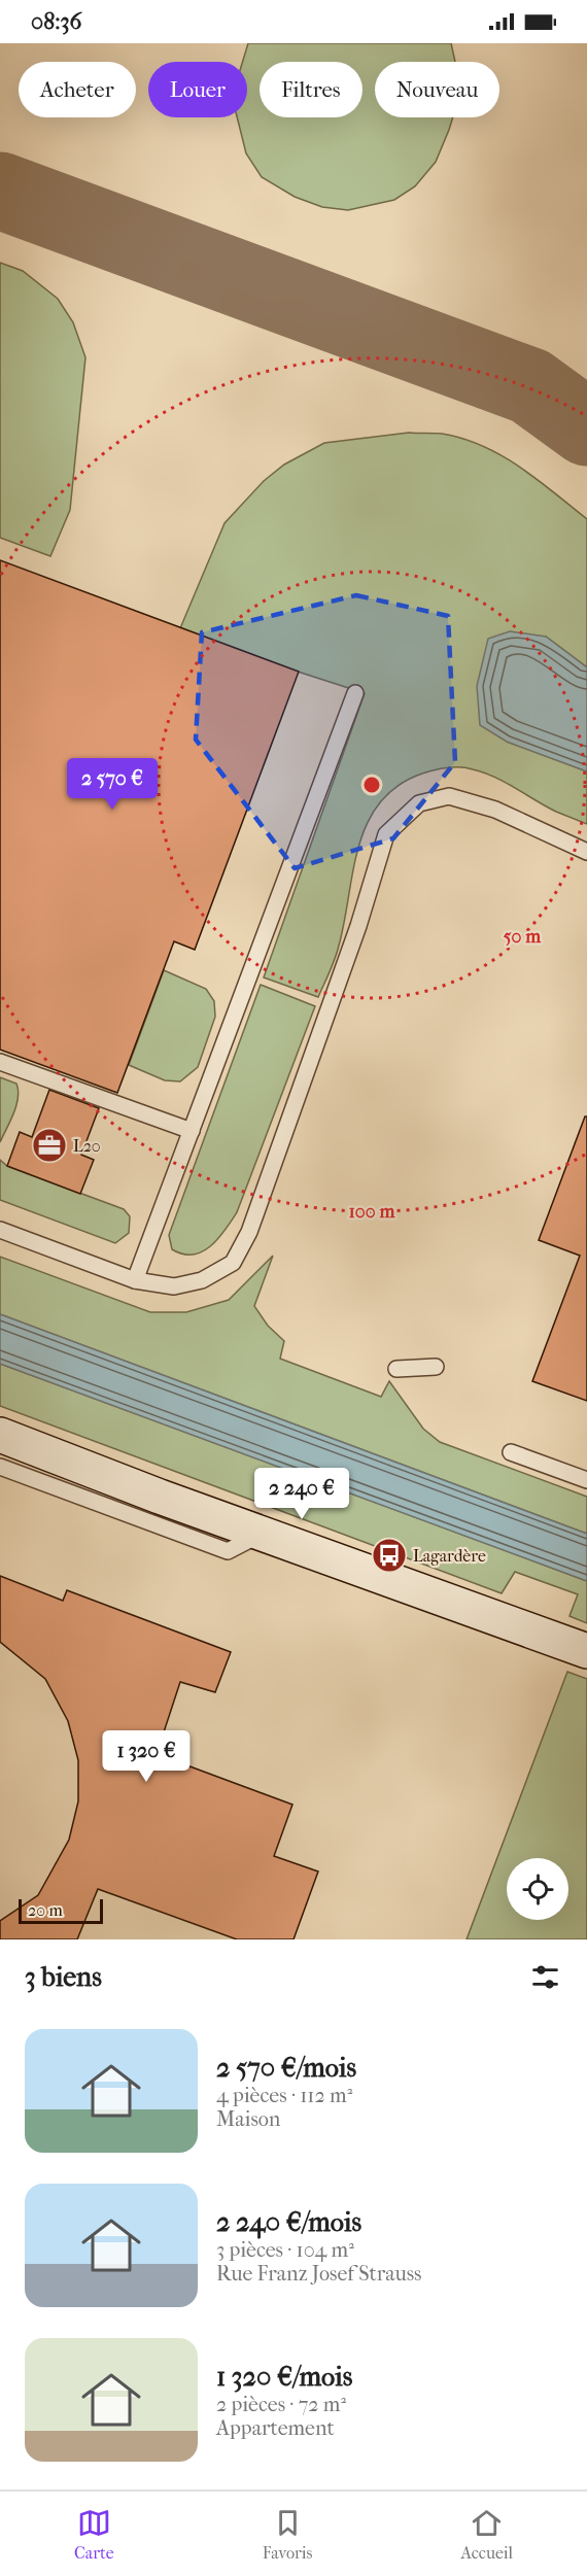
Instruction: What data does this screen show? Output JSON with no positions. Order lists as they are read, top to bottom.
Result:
{
  "places": {
    "office": ["L20"],
    "bus stop": ["Lagardère"]
  },
  "scale_bar": "20 m",
  "page": {
    "status": "08:36",
    "chip": [
      "Acheter",
      "Louer",
      "Filtres",
      "Nouveau"
    ],
    "price": ["2 570 €", "2 240 €", "1 320 €"],
    "scale": "20 m",
    "heading": "3 biens",
    "list": [
      {
        "name": "2 570 €/mois",
        "note": "4 pièces · 112 m² · Maison"
      },
      {
        "name": "2 240 €/mois",
        "note": "3 pièces · 104 m² · Rue Franz Josef Strauss"
      },
      {
        "name": "1 320 €/mois",
        "note": "2 pièces · 72 m² · Appartement"
      }
    ],
    "tabs": ["Carte", "Favoris", "Accueil"]
  },
  "rings": ["50 m", "100 m"]
}
